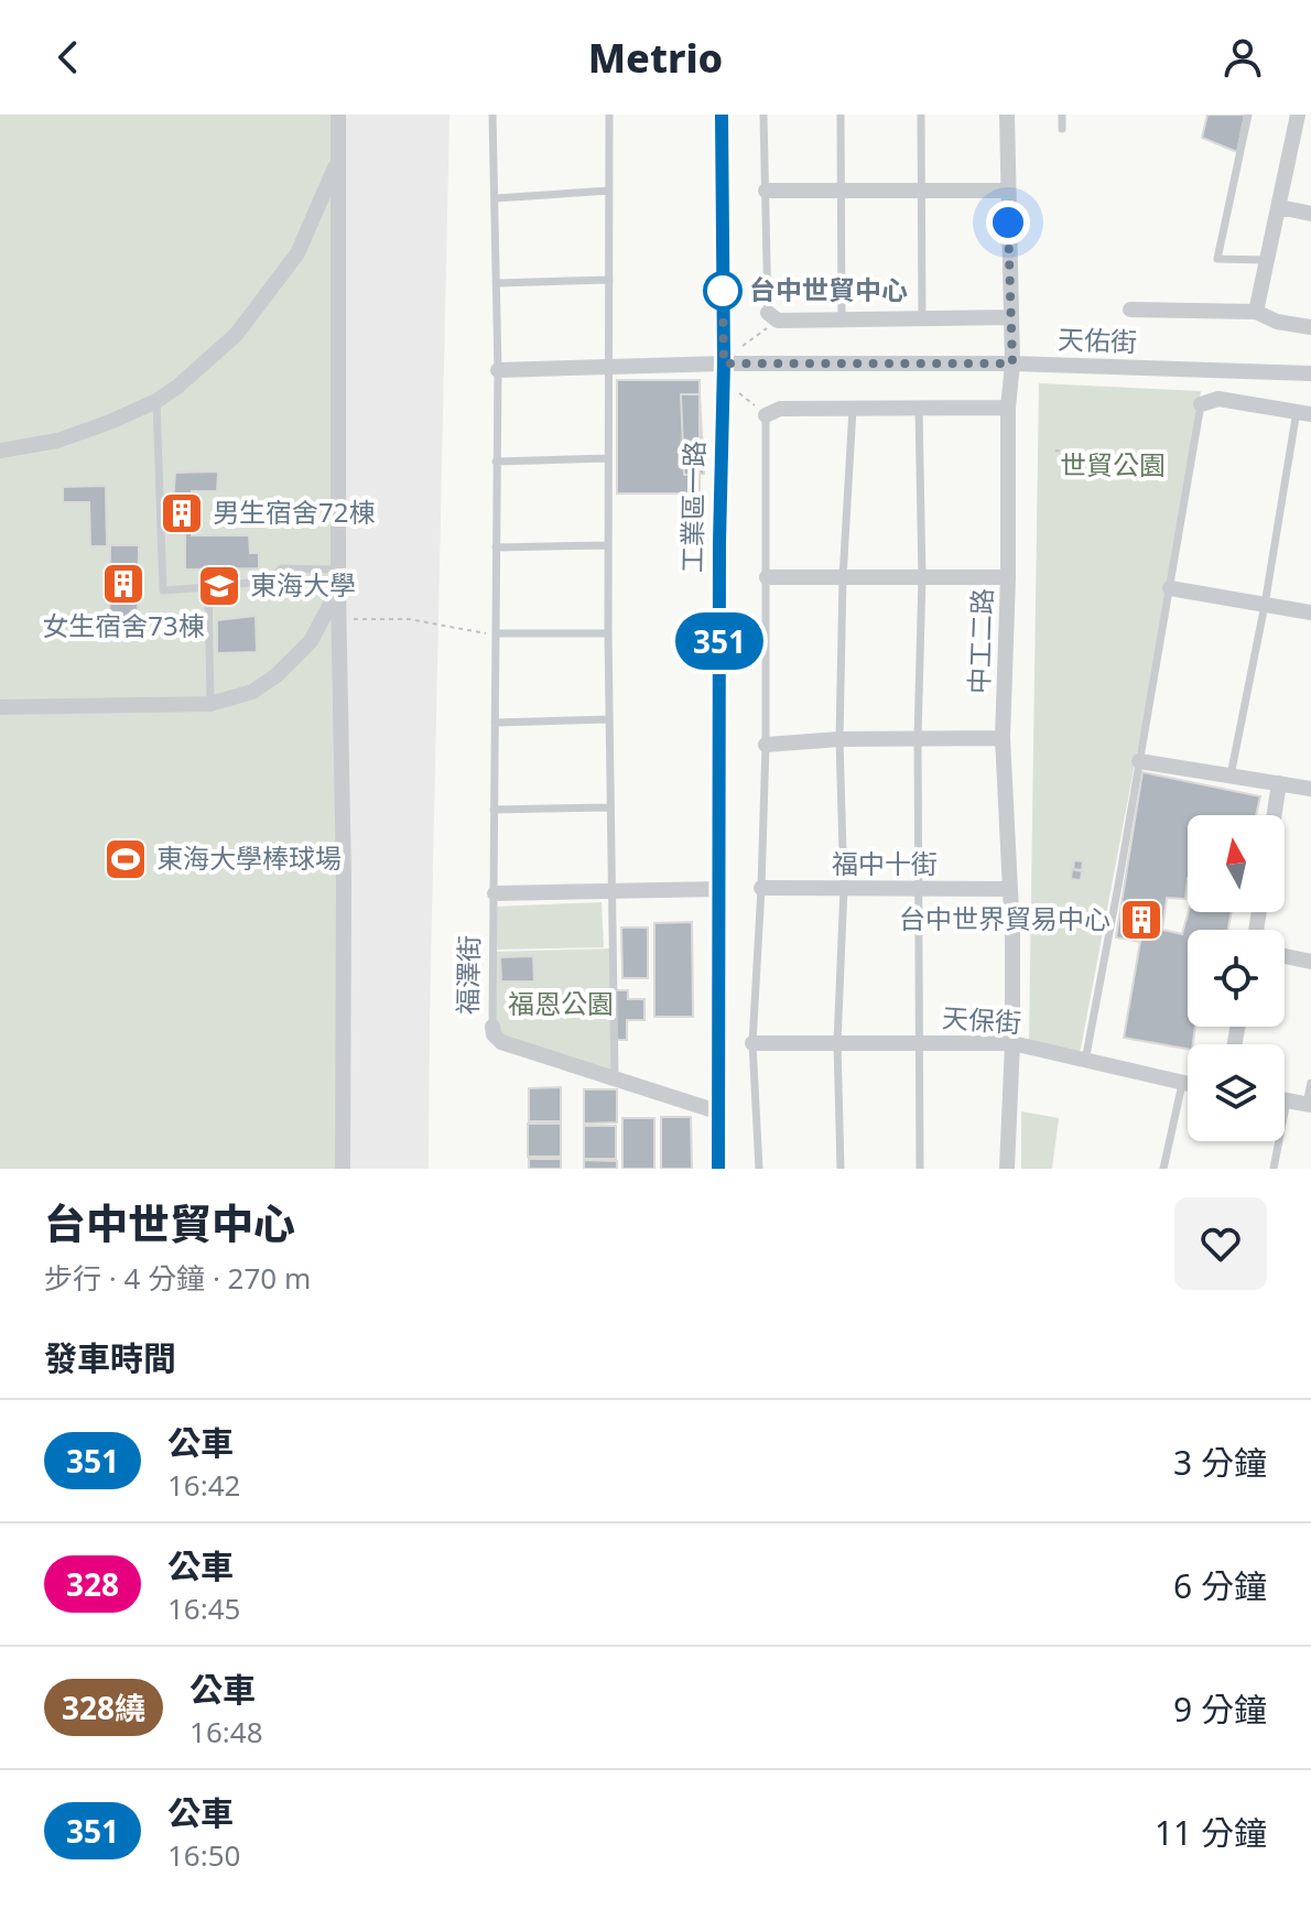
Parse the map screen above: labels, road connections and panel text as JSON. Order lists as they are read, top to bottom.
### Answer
{
  "streets": {
    "street": [
      "天佑街",
      "工業區一路",
      "中工二路",
      "福中十街",
      "福澤街",
      "天保街"
    ]
  },
  "crossings": [
    ["天佑街", "工業區一路"],
    ["天佑街", "中工二路"],
    ["天佑街", "福澤街"],
    ["中工二路", "福中十街"],
    ["中工二路", "天保街"]
  ],
  "parks": ["世貿公園", "福恩公園"],
  "places": {
    "other": ["台中世貿中心"],
    "building": ["男生宿舍72棟", "女生宿舍73棟", "台中世界貿易中心"],
    "school or university": ["東海大學"],
    "sports": ["東海大學棒球場"]
  },
  "lines": ["bus line 351"],
  "north": "top",
  "page": {
    "header": "Metrio",
    "on_map": "351",
    "heading": [
      ["台中世貿中心", "步行 · 4 分鐘 · 270 m"],
      "發車時間"
    ],
    "list": [
      {
        "mark": "351",
        "name": "公車",
        "note": "16:42",
        "value": "3 分鐘"
      },
      {
        "mark": "328",
        "name": "公車",
        "note": "16:45",
        "value": "6 分鐘"
      },
      {
        "mark": "328繞",
        "name": "公車",
        "note": "16:48",
        "value": "9 分鐘"
      },
      {
        "mark": "351",
        "name": "公車",
        "note": "16:50",
        "value": "11 分鐘"
      }
    ]
  }
}
